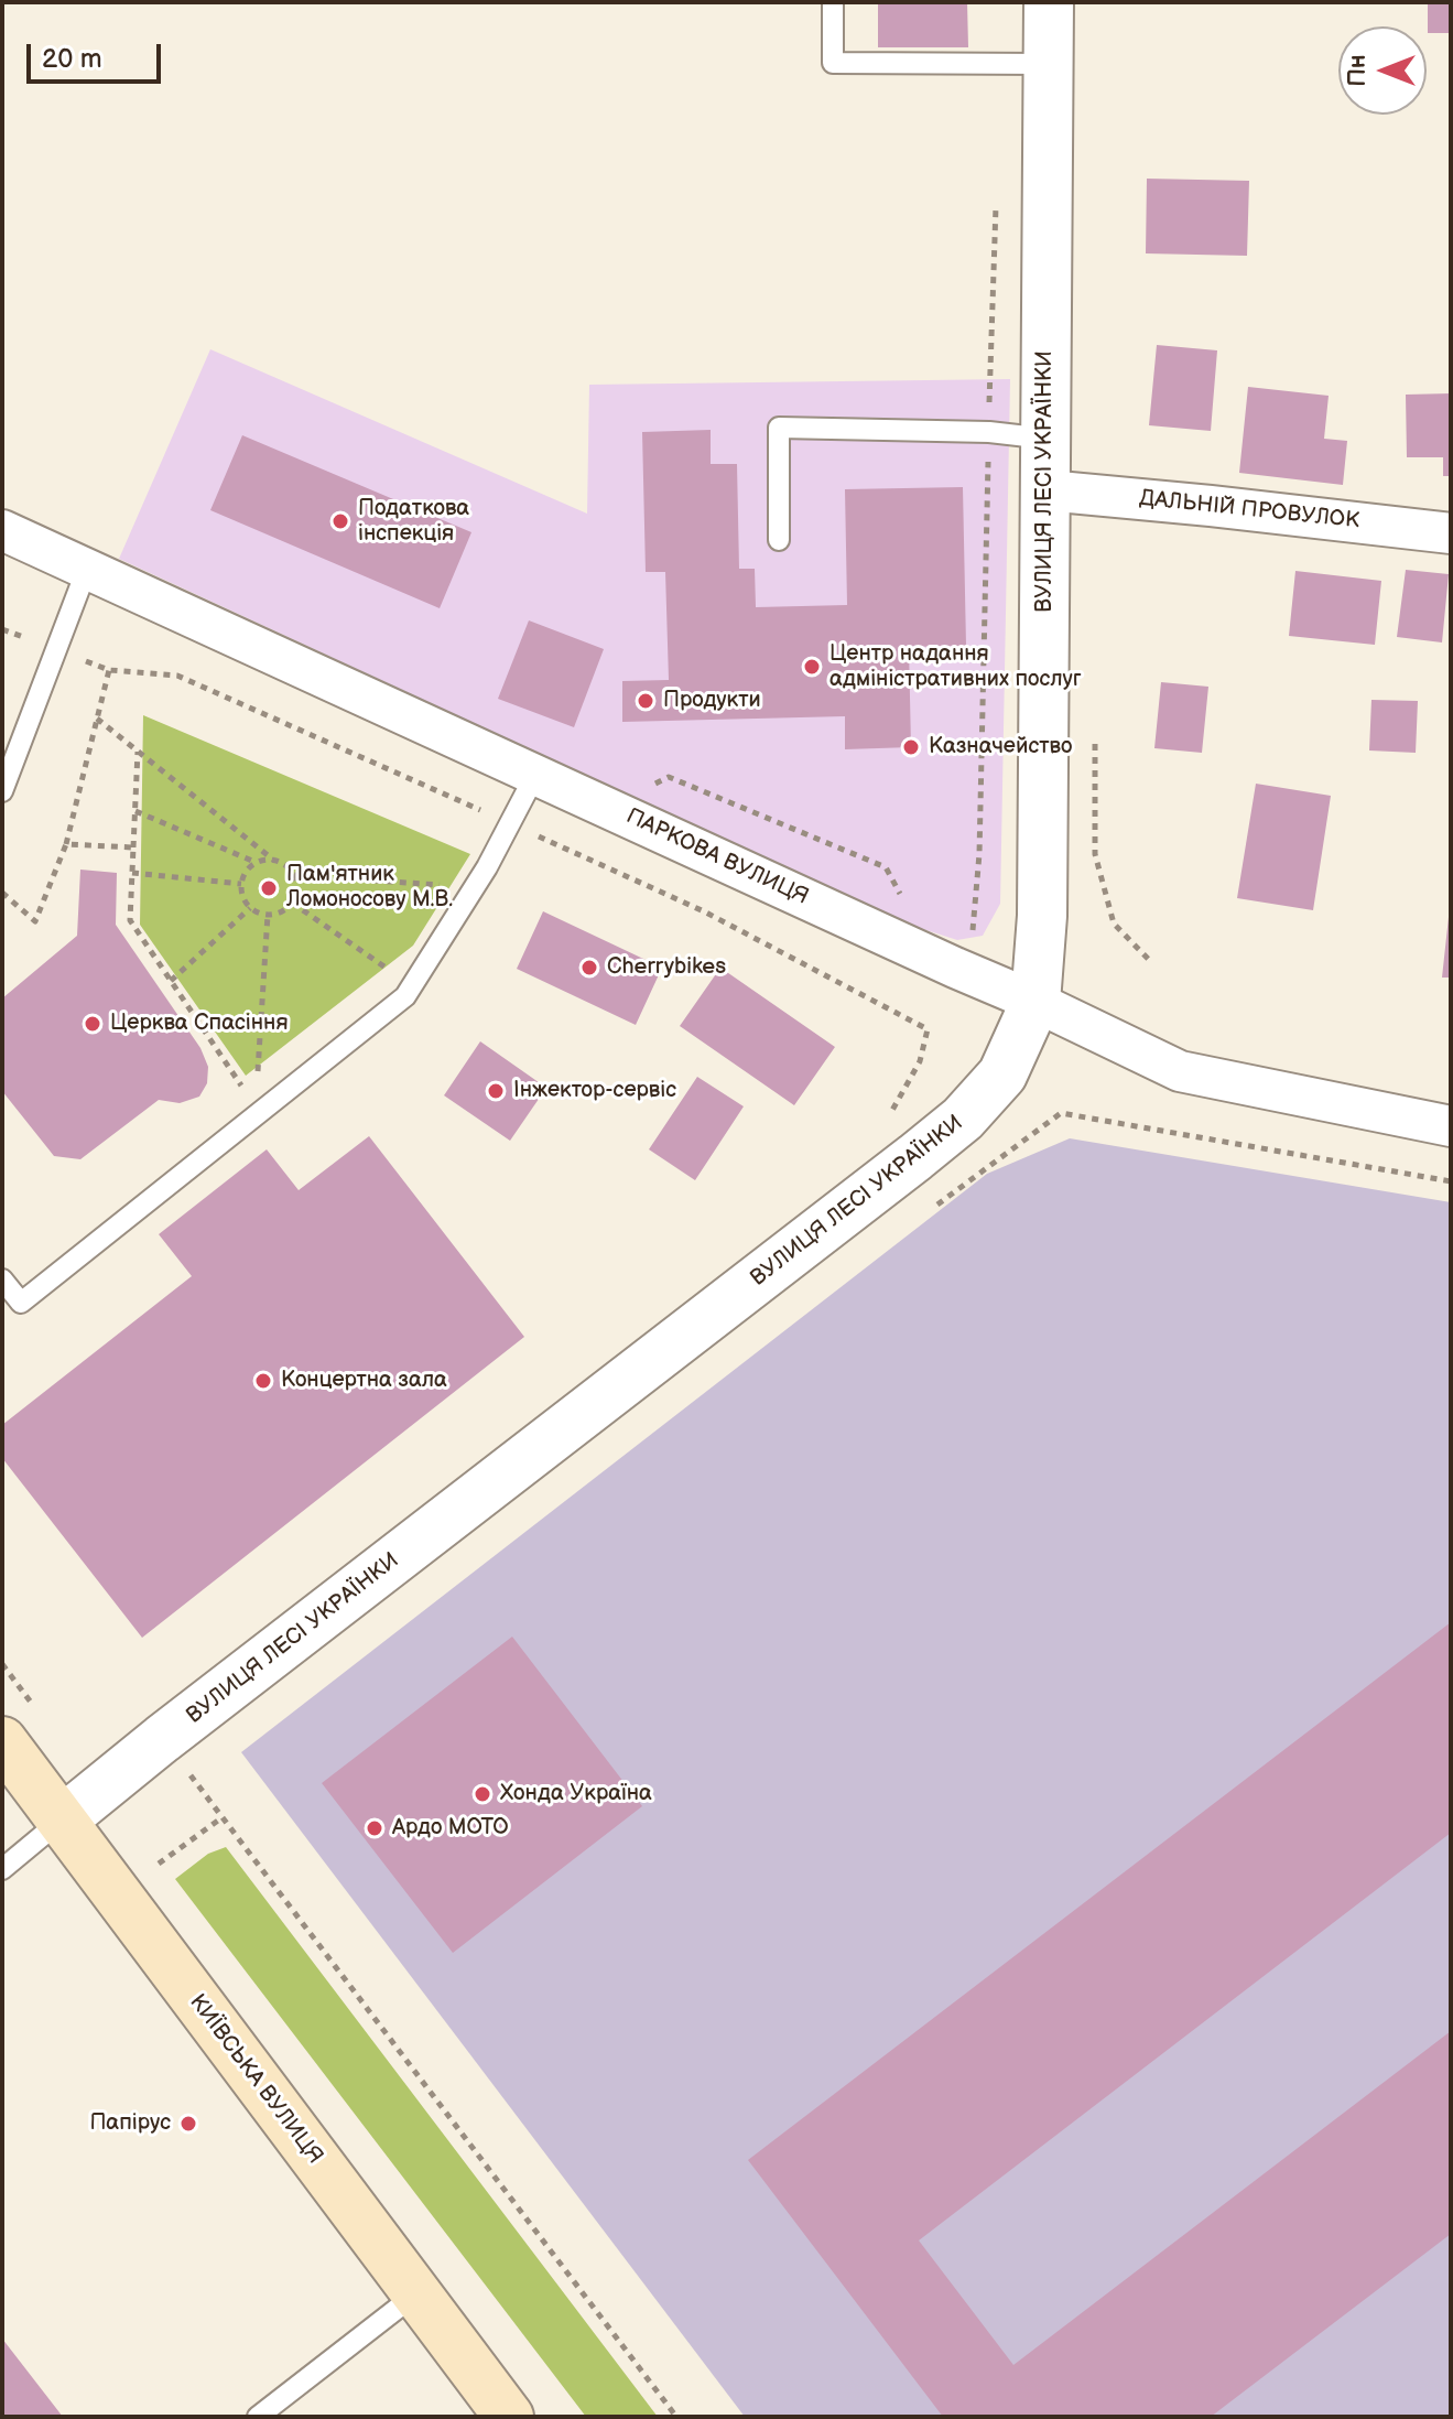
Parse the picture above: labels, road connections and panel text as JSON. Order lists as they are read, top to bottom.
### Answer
{
  "streets": {
    "main road": ["КИЇВСЬКА ВУЛИЦЯ"],
    "street": ["ВУЛИЦЯ ЛЕСІ УКРАЇНКИ", "ДАЛЬНІЙ ПРОВУЛОК", "ПАРКОВА ВУЛИЦЯ"]
  },
  "crossings": [
    ["ВУЛИЦЯ ЛЕСІ УКРАЇНКИ", "ДАЛЬНІЙ ПРОВУЛОК"],
    ["ВУЛИЦЯ ЛЕСІ УКРАЇНКИ", "ПАРКОВА ВУЛИЦЯ"],
    ["ВУЛИЦЯ ЛЕСІ УКРАЇНКИ", "КИЇВСЬКА ВУЛИЦЯ"]
  ],
  "places": [
    "Податкова інспекція",
    "Центр надання адміністративних послуг",
    "Продукти",
    "Казначейство",
    "Пам'ятник Ломоносову М.В.",
    "Сherrybikes",
    "Церква Спасіння",
    "Інжектор-сервіс",
    "Концертна зала",
    "Хонда Україна",
    "Ардо МОТО",
    "Папірус"
  ],
  "scale_bar": "20 m",
  "north": "left"
}
